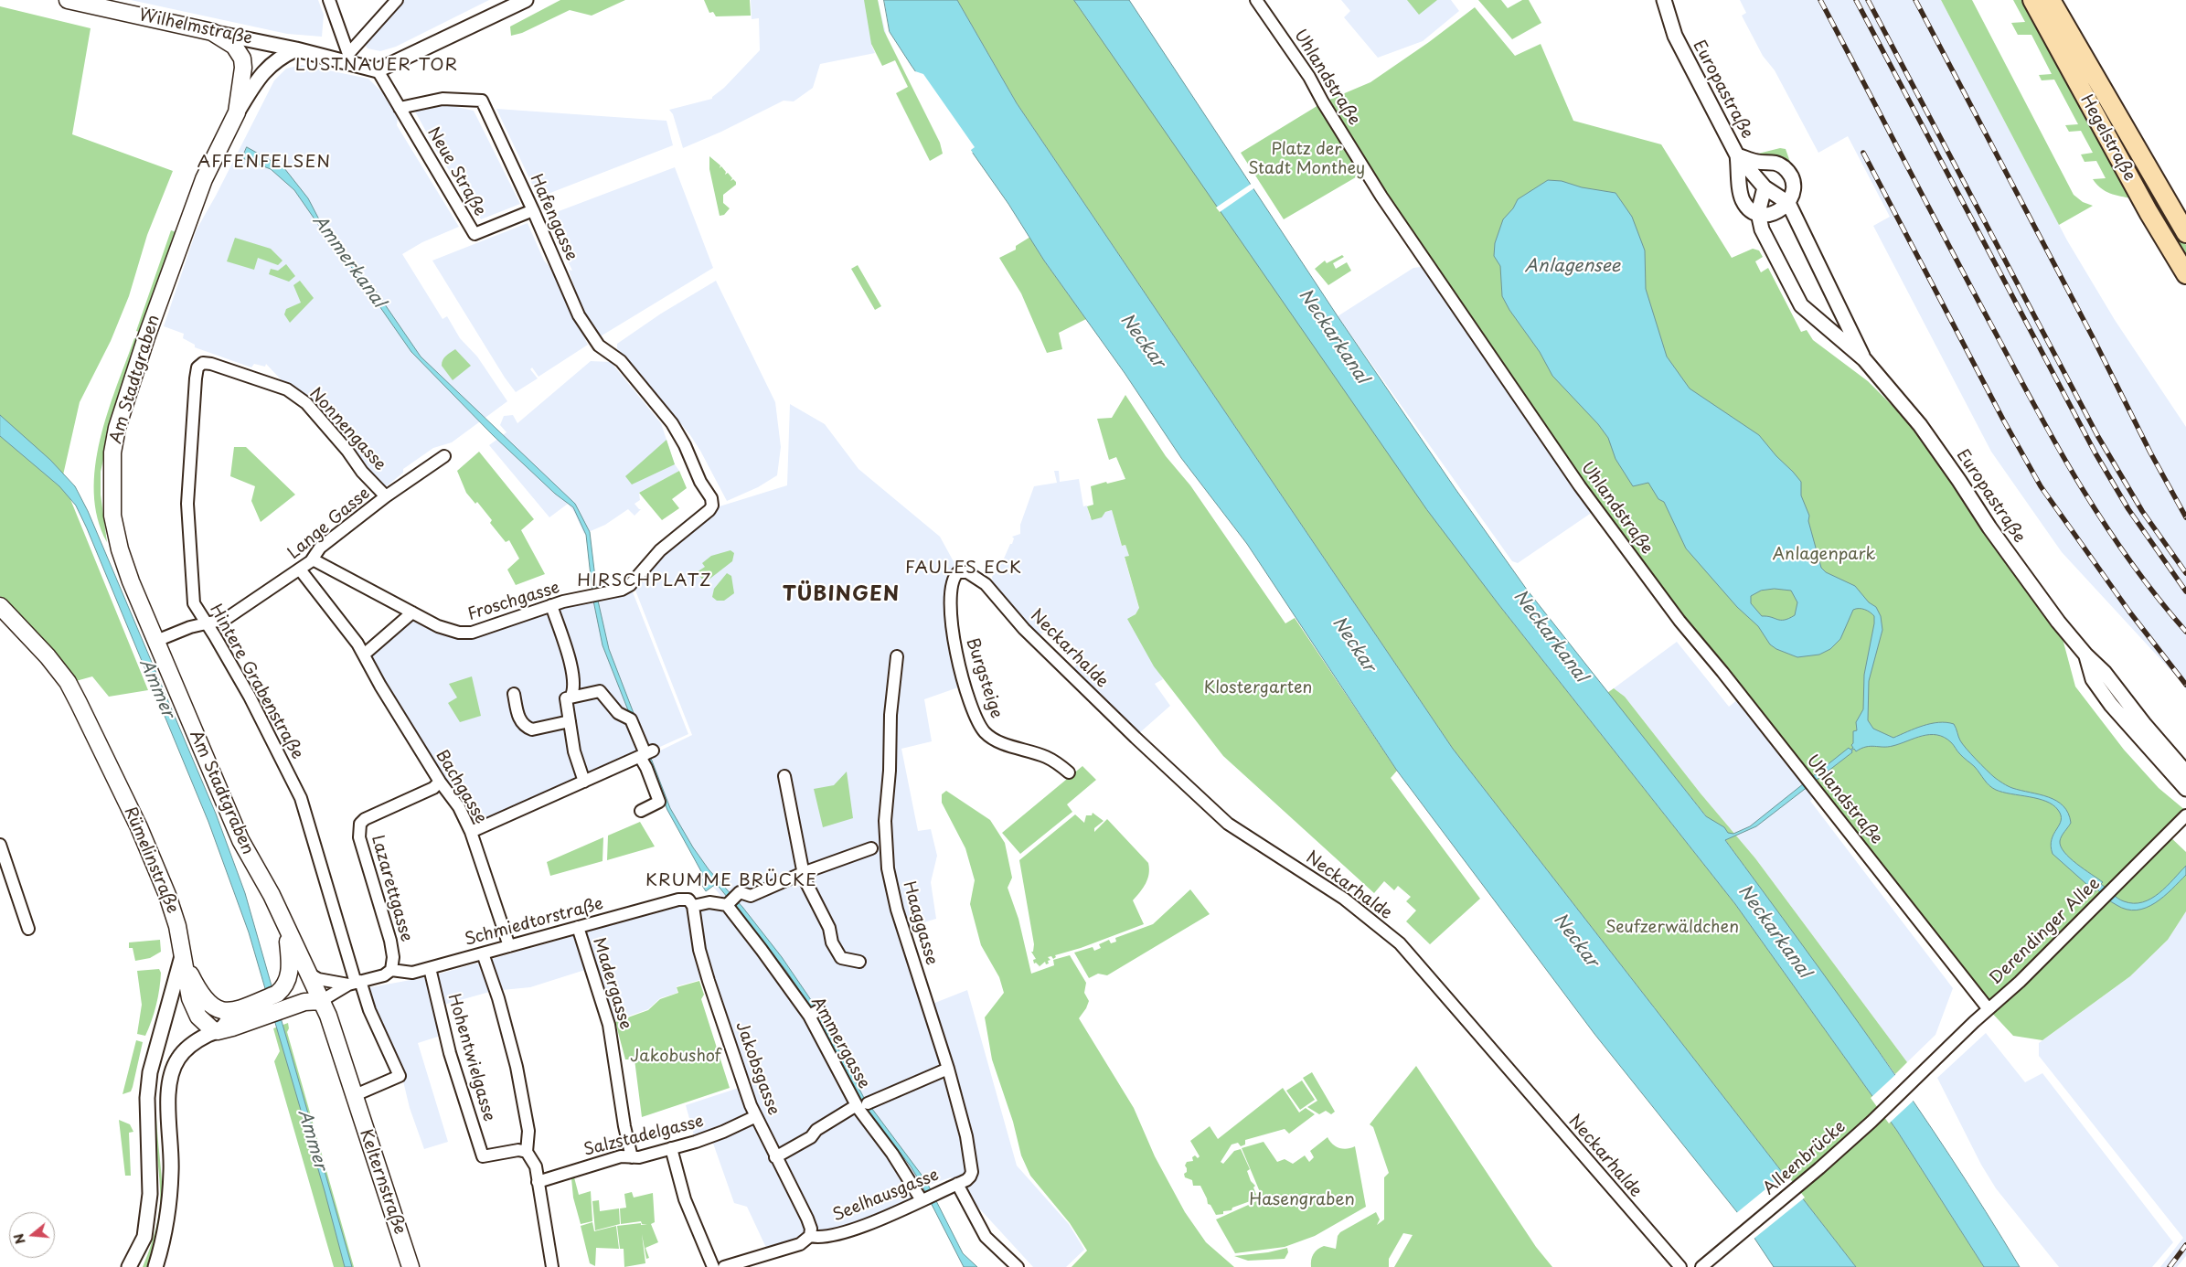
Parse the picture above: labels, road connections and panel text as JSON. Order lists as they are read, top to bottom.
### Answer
{
  "streets": {
    "main road": [
      "Wilhelmstraße",
      "Hegelstraße",
      "Am Stadtgraben",
      "Rümelinstraße",
      "Kelternstraße"
    ],
    "street": [
      "Uhlandstraße",
      "Europastraße",
      "Neue Straße",
      "Hafengasse",
      "Nonnengasse",
      "Lange Gasse",
      "Froschgasse",
      "Neckarhalde",
      "Burgsteige",
      "Hintere Grabenstraße",
      "Bachgasse",
      "Lazarettgasse",
      "Schmiedtorstraße",
      "Haaggasse",
      "Derendinger Allee",
      "Madergasse",
      "Ammergasse",
      "Hohentwielgasse",
      "Jakobsgasse",
      "Salzstadelgasse",
      "Alleenbrücke",
      "Seelhausgasse"
    ]
  },
  "crossings": [
    ["Wilhelmstraße", "Neue Straße"],
    ["Wilhelmstraße", "Am Stadtgraben"],
    ["Uhlandstraße", "Derendinger Allee"],
    ["Neue Straße", "Hafengasse"],
    ["Hafengasse", "Froschgasse"],
    ["Am Stadtgraben", "Lange Gasse"],
    ["Am Stadtgraben", "Schmiedtorstraße"],
    ["Am Stadtgraben", "Kelternstraße"],
    ["Nonnengasse", "Lange Gasse"],
    ["Nonnengasse", "Hintere Grabenstraße"],
    ["Lange Gasse", "Froschgasse"],
    ["Lange Gasse", "Hintere Grabenstraße"],
    ["Lange Gasse", "Bachgasse"],
    ["Neckarhalde", "Burgsteige"],
    ["Hintere Grabenstraße", "Schmiedtorstraße"],
    ["Bachgasse", "Lazarettgasse"],
    ["Bachgasse", "Schmiedtorstraße"],
    ["Lazarettgasse", "Schmiedtorstraße"],
    ["Schmiedtorstraße", "Madergasse"],
    ["Schmiedtorstraße", "Ammergasse"],
    ["Schmiedtorstraße", "Hohentwielgasse"],
    ["Schmiedtorstraße", "Jakobsgasse"],
    ["Schmiedtorstraße", "Kelternstraße"],
    ["Haaggasse", "Seelhausgasse"],
    ["Derendinger Allee", "Alleenbrücke"],
    ["Madergasse", "Salzstadelgasse"],
    ["Ammergasse", "Seelhausgasse"],
    ["Jakobsgasse", "Salzstadelgasse"],
    ["Jakobsgasse", "Seelhausgasse"]
  ],
  "districts": [
    "LUSTNAUER TOR",
    "AFFENFELSEN",
    "FAULES ECK",
    "HIRSCHPLATZ",
    "TÜBINGEN",
    "KRUMME BRÜCKE"
  ],
  "water": [
    "Ammerkanal",
    "Anlagensee",
    "Neckarkanal",
    "Neckar",
    "Ammer"
  ],
  "parks": [
    "Platz der Stadt Monthey",
    "Anlagenpark",
    "Klostergarten",
    "Seufzerwäldchen",
    "Jakobushof",
    "Hasengraben"
  ],
  "north": "left"
}
